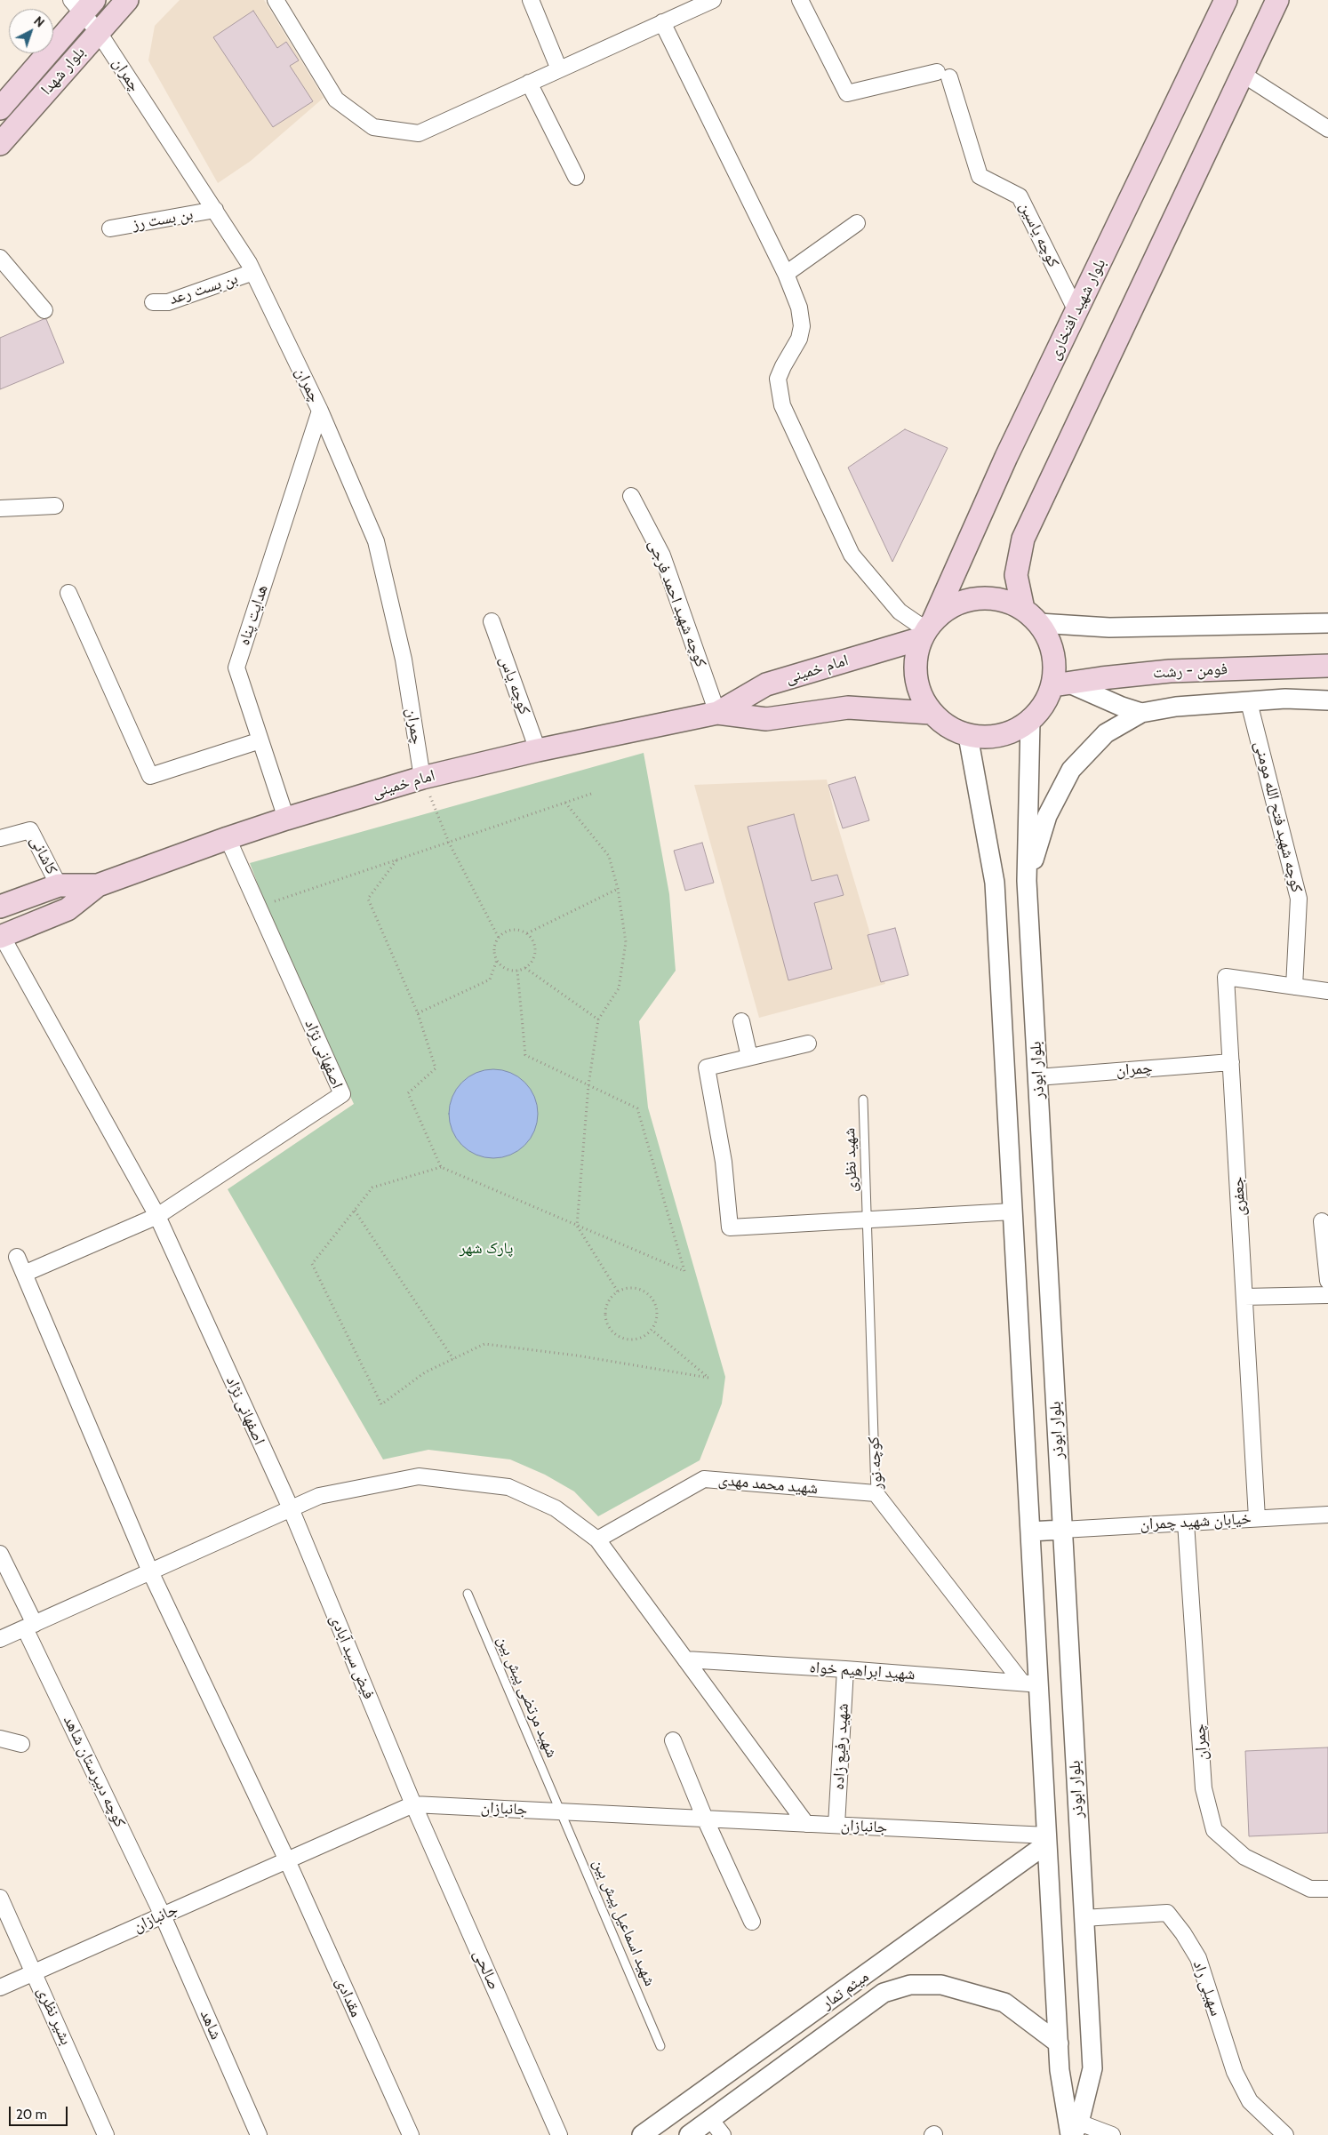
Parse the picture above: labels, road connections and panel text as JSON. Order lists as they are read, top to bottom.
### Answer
{
  "streets": {
    "main road": [
      "بلوار شهدا",
      "بلوار شهید افتخاری",
      "امام خمینی",
      "فومن - رشت"
    ],
    "street": [
      "چمران",
      "بن بست رز",
      "کوچه یاسین",
      "بن بست رعد",
      "کوچه شهید احمد فرجی",
      "هدایت پناه",
      "کوچه یاس",
      "کوچه شهید فتح الله مومنی",
      "کاشانی",
      "اصفهانی نژاد",
      "بلوار ابوذر",
      "جعفری",
      "کوچه نور",
      "شهید محمد مهدی",
      "خیابان شهید چمران",
      "فیض سید آبادی",
      "شهید ابراهیم خواه",
      "شهید رفیع زاده",
      "کوچه دبیرستان شاهد",
      "جانبازان",
      "صالحی",
      "سهیلی راد",
      "میثم تمار",
      "مقدادی",
      "بشیر نظری",
      "شاهد"
    ],
    "lane": ["شهید نظری", "شهید مرتضی پیش بین", "شهید اسماعیل پیش بین"]
  },
  "crossings": [
    ["بلوار شهدا", "چمران"],
    ["چمران", "بن بست رز"],
    ["چمران", "بن بست رعد"],
    ["چمران", "هدایت پناه"],
    ["چمران", "امام خمینی"],
    ["چمران", "بلوار ابوذر"],
    ["چمران", "جعفری"],
    ["چمران", "خیابان شهید چمران"],
    ["کوچه یاسین", "بلوار شهید افتخاری"],
    ["بلوار شهید افتخاری", "امام خمینی"],
    ["بلوار شهید افتخاری", "فومن - رشت"],
    ["بلوار شهید افتخاری", "بلوار ابوذر"],
    ["کوچه شهید احمد فرجی", "امام خمینی"],
    ["هدایت پناه", "امام خمینی"],
    ["امام خمینی", "فومن - رشت"],
    ["امام خمینی", "کوچه یاس"],
    ["امام خمینی", "کاشانی"],
    ["امام خمینی", "اصفهانی نژاد"],
    ["امام خمینی", "بلوار ابوذر"],
    ["فومن - رشت", "بلوار ابوذر"],
    ["کوچه شهید فتح الله مومنی", "جعفری"],
    ["اصفهانی نژاد", "فیض سید آبادی"],
    ["بلوار ابوذر", "کوچه نور"],
    ["بلوار ابوذر", "خیابان شهید چمران"],
    ["بلوار ابوذر", "شهید ابراهیم خواه"],
    ["بلوار ابوذر", "جانبازان"],
    ["بلوار ابوذر", "سهیلی راد"],
    ["بلوار ابوذر", "میثم تمار"],
    ["شهید نظری", "کوچه نور"],
    ["جعفری", "خیابان شهید چمران"],
    ["کوچه نور", "شهید محمد مهدی"],
    ["کوچه نور", "شهید ابراهیم خواه"],
    ["فیض سید آبادی", "جانبازان"],
    ["فیض سید آبادی", "صالحی"],
    ["شهید ابراهیم خواه", "شهید رفیع زاده"],
    ["شهید مرتضی پیش بین", "جانبازان"],
    ["شهید مرتضی پیش بین", "شهید اسماعیل پیش بین"],
    ["شهید رفیع زاده", "جانبازان"],
    ["کوچه دبیرستان شاهد", "جانبازان"],
    ["کوچه دبیرستان شاهد", "شاهد"],
    ["جانبازان", "شهید اسماعیل پیش بین"],
    ["جانبازان", "صالحی"],
    ["جانبازان", "میثم تمار"],
    ["جانبازان", "مقدادی"],
    ["جانبازان", "بشیر نظری"],
    ["جانبازان", "شاهد"]
  ],
  "parks": ["پارک شهر"],
  "scale_bar": "20 m",
  "north": "top right"
}
